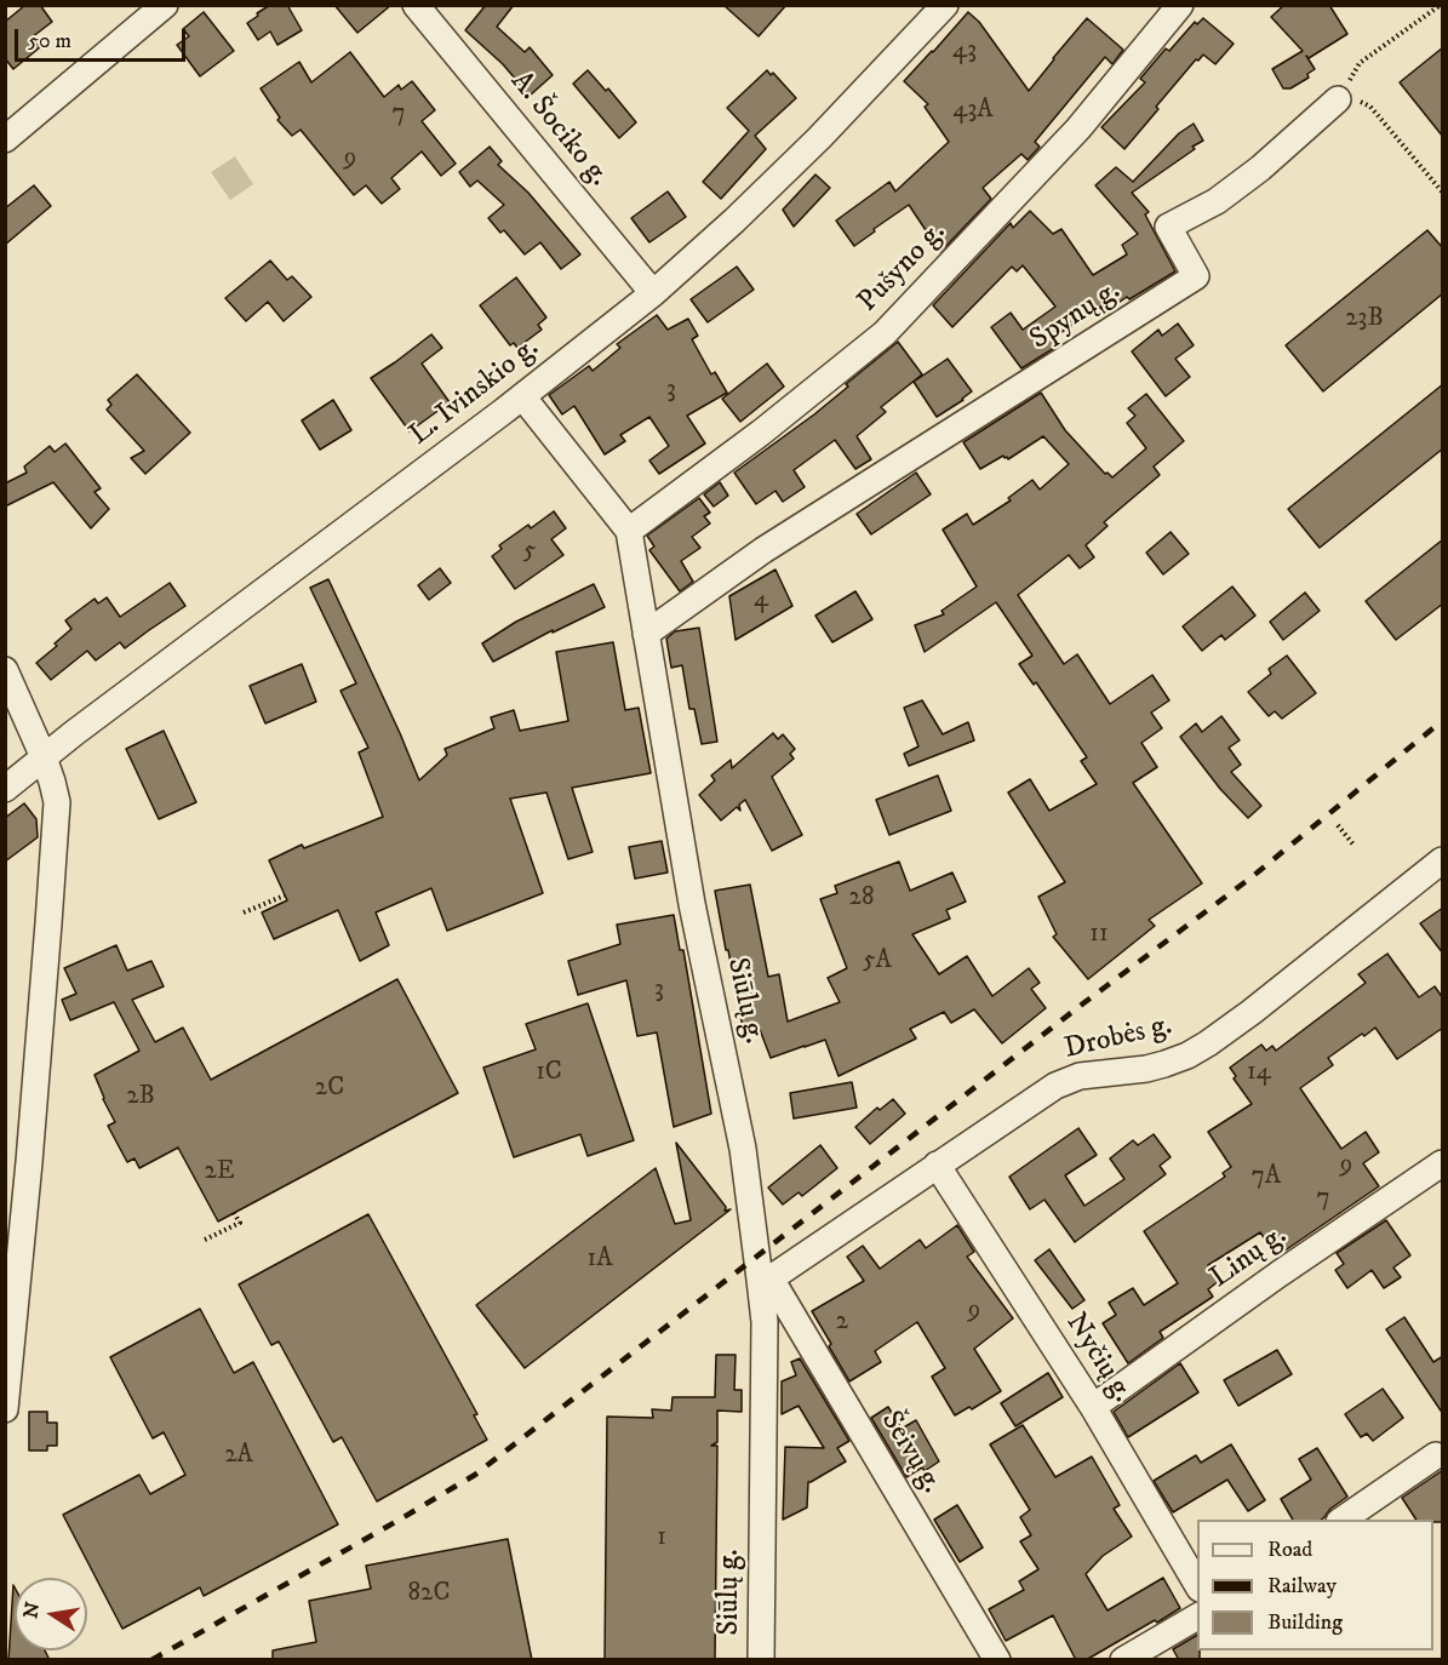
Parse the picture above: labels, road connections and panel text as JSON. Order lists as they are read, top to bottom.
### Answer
{
  "streets": {
    "street": [
      "A. Šociko g.",
      "Pušyno g.",
      "Spynų g.",
      "L. Ivinskio g.",
      "Siūlų g.",
      "Drobės g.",
      "Linų g.",
      "Nyčių g.",
      "Šeivų g."
    ]
  },
  "crossings": [
    ["A. Šociko g.", "L. Ivinskio g."],
    ["Pušyno g.", "Siūlų g."],
    ["Spynų g.", "Siūlų g."],
    ["L. Ivinskio g.", "Siūlų g."],
    ["Siūlų g.", "Drobės g."],
    ["Siūlų g.", "Šeivų g."],
    ["Drobės g.", "Nyčių g."],
    ["Drobės g.", "Šeivų g."],
    ["Linų g.", "Nyčių g."]
  ],
  "house_numbers": [
    "43",
    "43A",
    "7",
    "9",
    "23B",
    "3",
    "5",
    "4",
    "28",
    "11",
    "5A",
    "3",
    "1C",
    "14",
    "2C",
    "2B",
    "9",
    "2E",
    "7A",
    "7",
    "1A",
    "9",
    "2",
    "2A",
    "1",
    "82C"
  ],
  "legend": ["Road", "Railway", "Building"],
  "scale_bar": "50 m",
  "north": "left"
}
